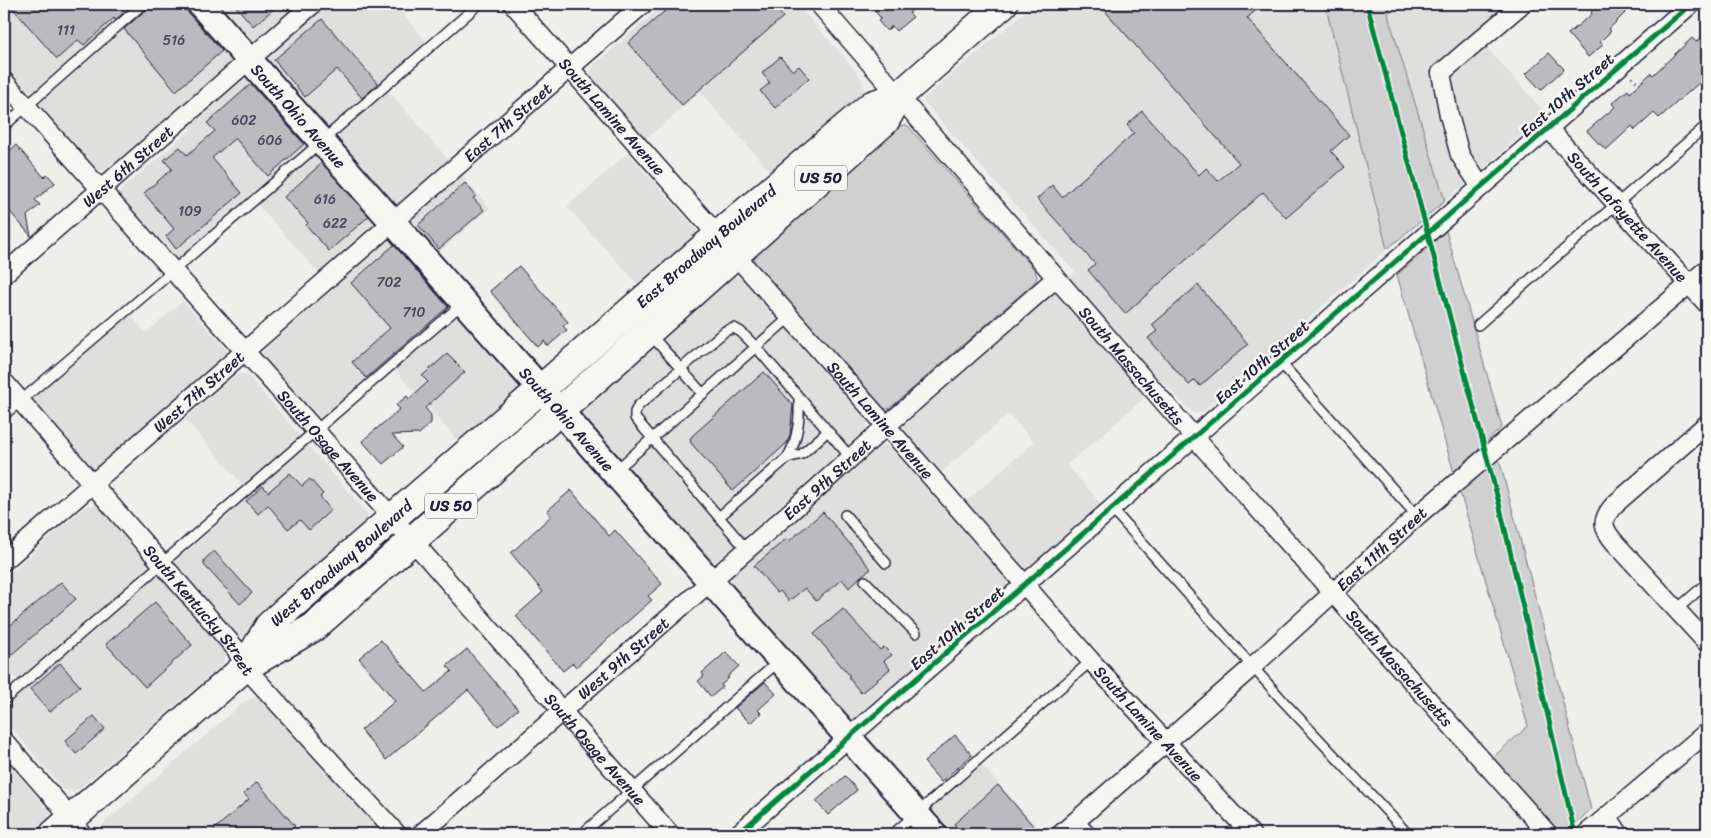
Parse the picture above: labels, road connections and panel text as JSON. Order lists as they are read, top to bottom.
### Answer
{
  "streets": {
    "highway": ["US 50", "East Broadway Boulevard", "West Broadway Boulevard"],
    "main road": ["South Ohio Avenue"],
    "street": [
      "East 10th Street",
      "South Lamine Avenue",
      "East 7th Street",
      "West 6th Street",
      "South Lafayette Avenue",
      "South Massachusetts",
      "West 7th Street",
      "South Osage Avenue",
      "East 9th Street",
      "East 11th Street",
      "South Kentucky Street",
      "West 9th Street"
    ]
  },
  "crossings": [
    ["East 10th Street", "South Ohio Avenue"],
    ["East 10th Street", "South Lamine Avenue"],
    ["East 10th Street", "South Lafayette Avenue"],
    ["East 10th Street", "South Massachusetts"],
    ["South Ohio Avenue", "East 7th Street"],
    ["South Ohio Avenue", "West 6th Street"],
    ["South Ohio Avenue", "East Broadway Boulevard"],
    ["South Ohio Avenue", "West 7th Street"],
    ["South Ohio Avenue", "East 9th Street"],
    ["South Ohio Avenue", "West Broadway Boulevard"],
    ["South Ohio Avenue", "West 9th Street"],
    ["South Lamine Avenue", "East 7th Street"],
    ["South Lamine Avenue", "East Broadway Boulevard"],
    ["South Lamine Avenue", "East 9th Street"],
    ["South Lamine Avenue", "East 11th Street"],
    ["East 7th Street", "West 7th Street"],
    ["West 6th Street", "South Osage Avenue"],
    ["South Lafayette Avenue", "East 11th Street"],
    ["East Broadway Boulevard", "South Massachusetts"],
    ["East Broadway Boulevard", "West Broadway Boulevard"],
    ["South Massachusetts", "East 9th Street"],
    ["South Massachusetts", "East 11th Street"],
    ["West 7th Street", "South Osage Avenue"],
    ["West 7th Street", "South Kentucky Street"],
    ["South Osage Avenue", "West Broadway Boulevard"],
    ["South Osage Avenue", "West 9th Street"],
    ["East 9th Street", "West 9th Street"],
    ["West Broadway Boulevard", "South Kentucky Street"]
  ],
  "house_numbers": [
    "111",
    "516",
    "602",
    "606",
    "616",
    "109",
    "622",
    "702",
    "710"
  ]
}
